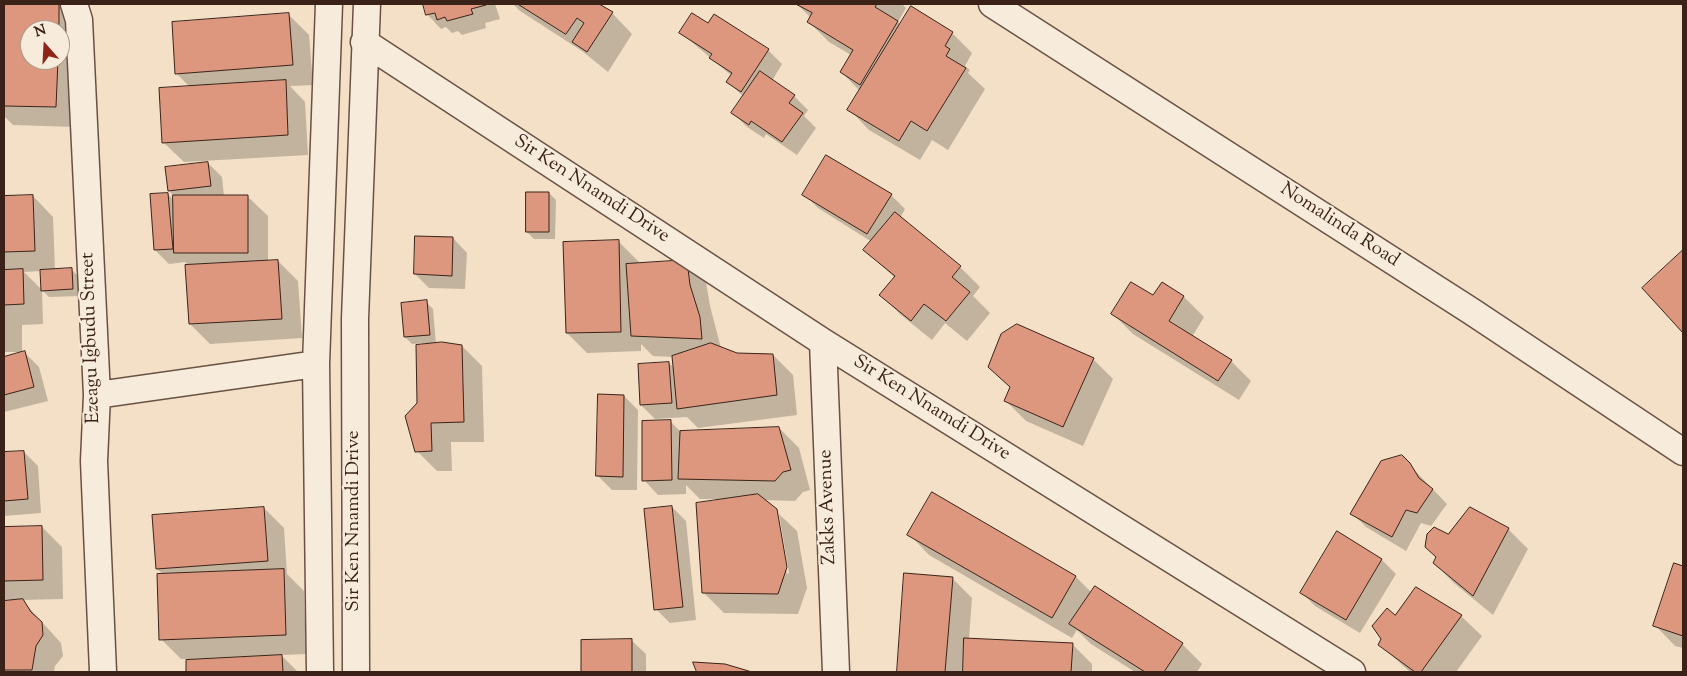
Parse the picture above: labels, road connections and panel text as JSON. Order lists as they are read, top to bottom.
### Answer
{
  "streets": {
    "street": [
      "Sir Ken Nnamdi Drive",
      "Nomalinda Road",
      "Ezeagu Igbudu Street",
      "Zakks Avenue"
    ]
  },
  "crossings": [
    ["Sir Ken Nnamdi Drive", "Zakks Avenue"]
  ],
  "north": "top"
}
